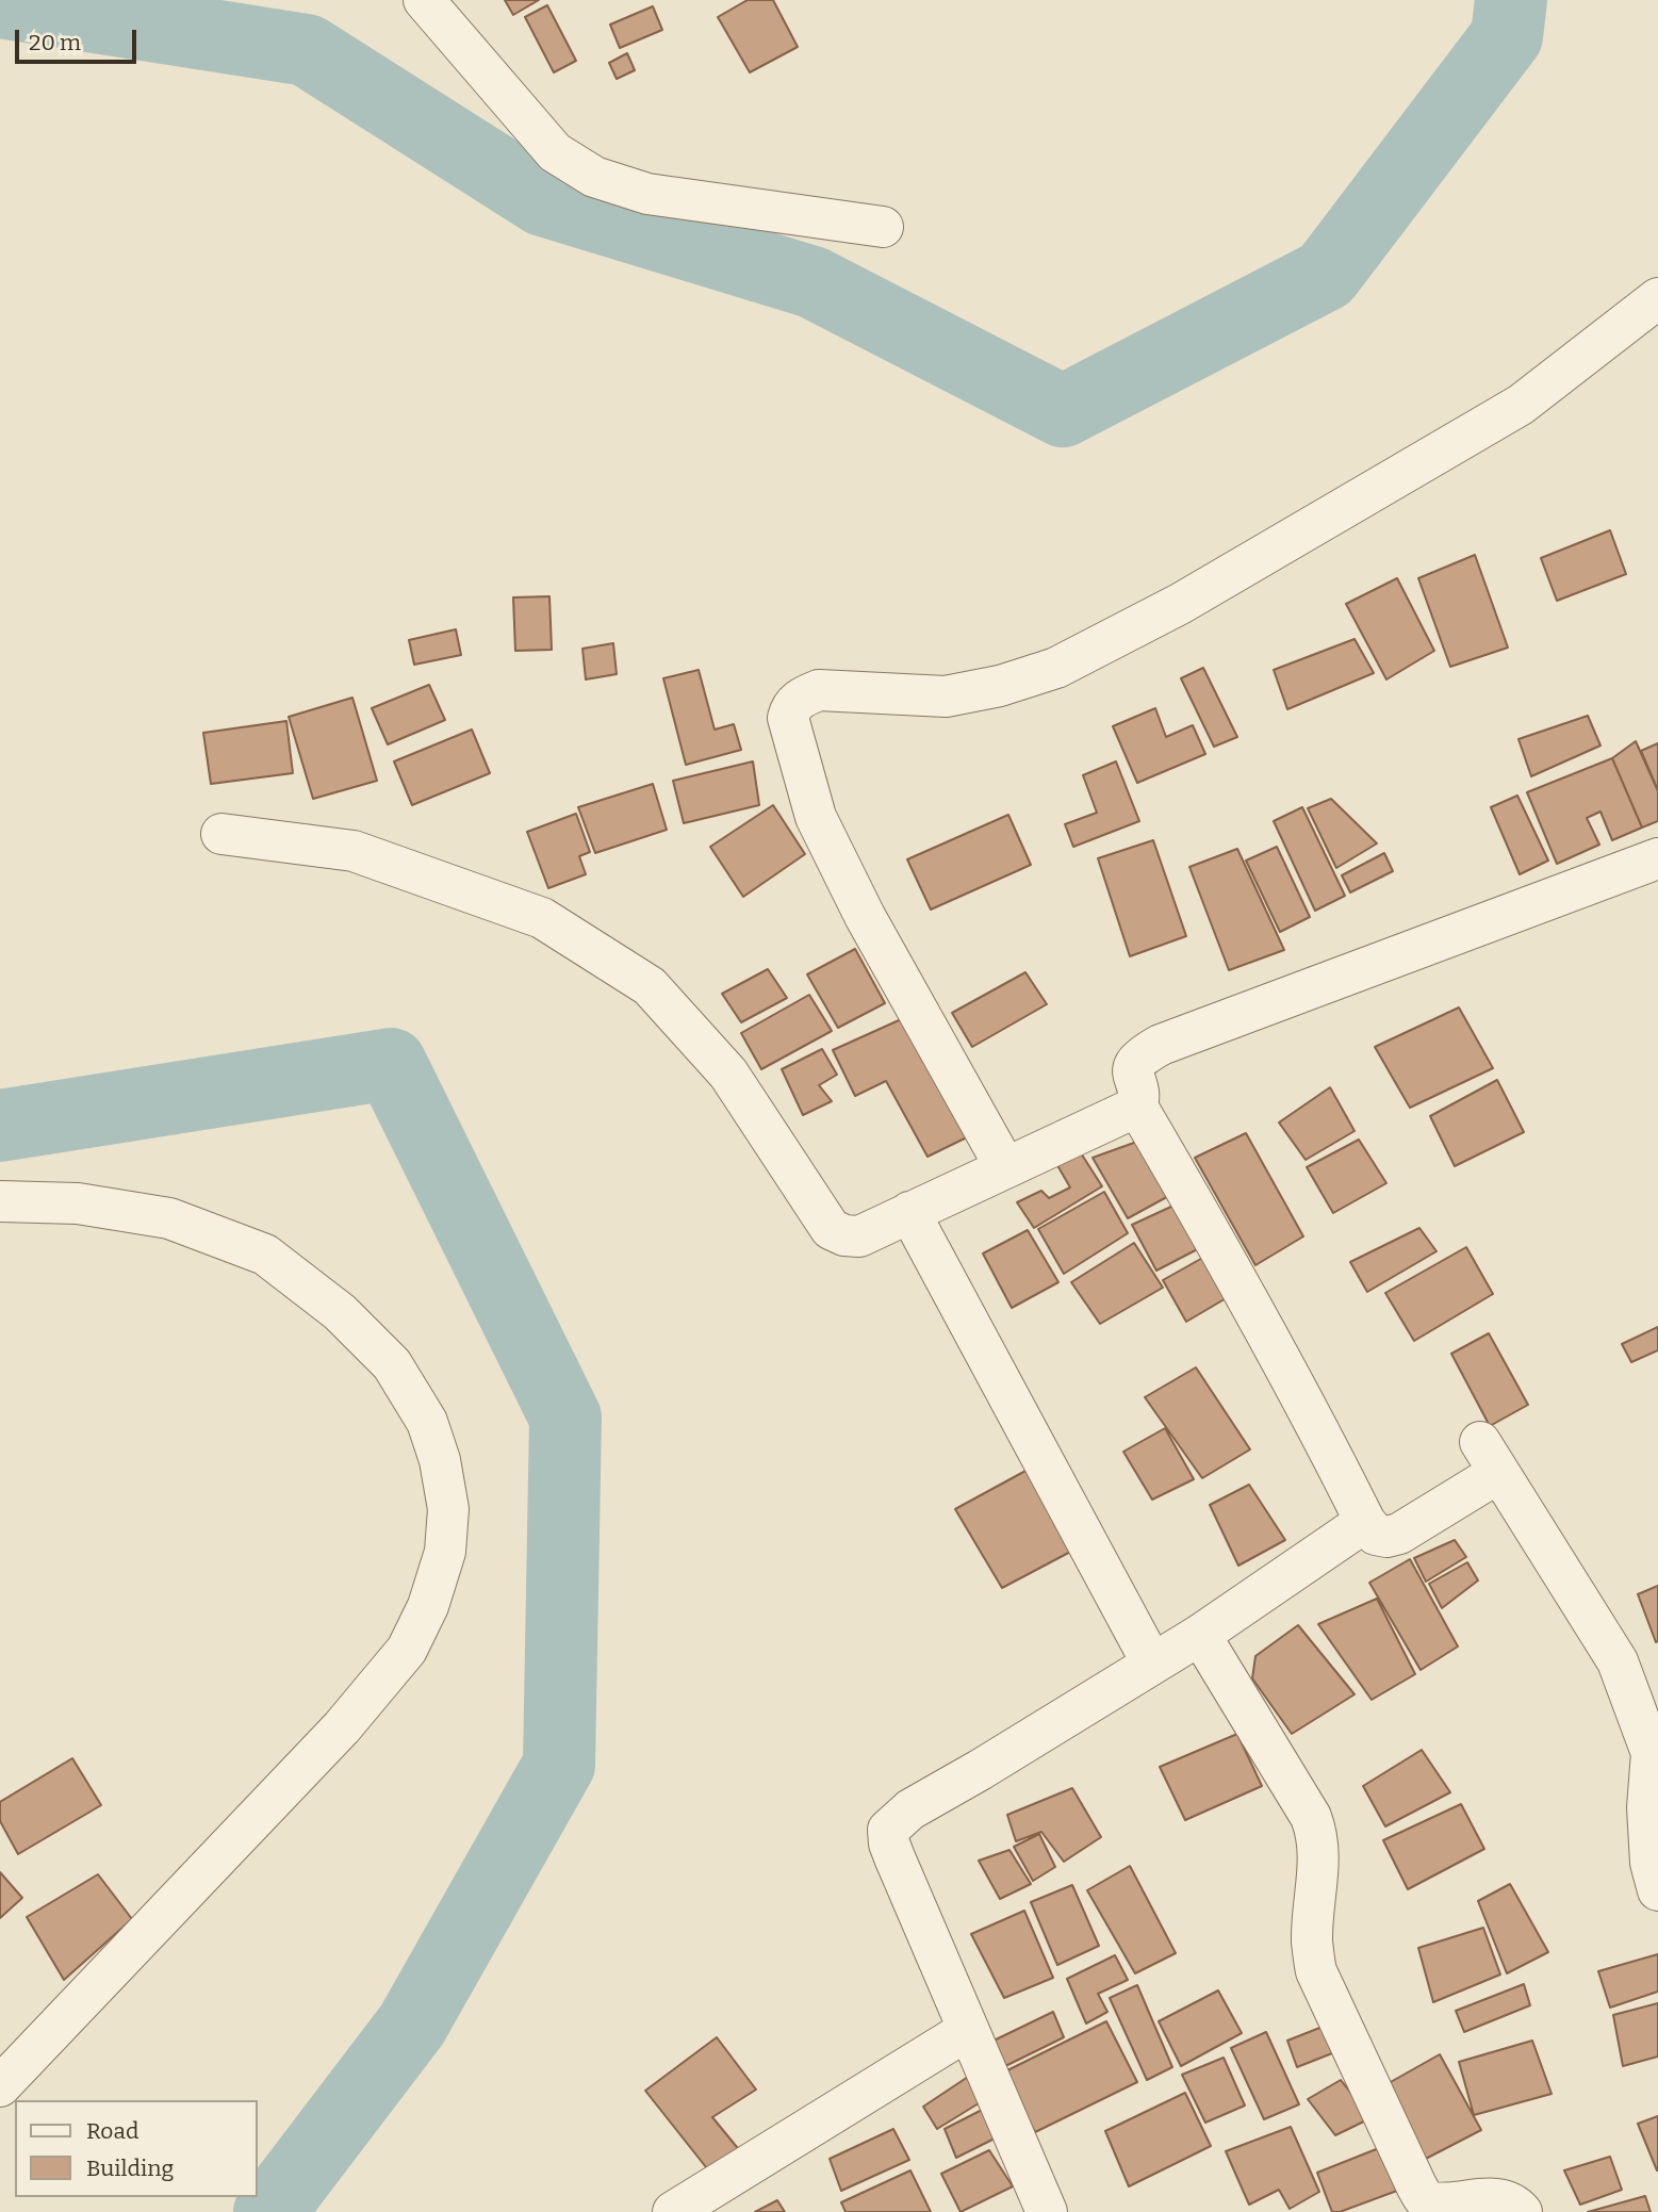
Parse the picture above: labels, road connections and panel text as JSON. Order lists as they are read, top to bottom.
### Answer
{
  "legend": ["Road", "Building"],
  "scale_bar": "20 m"
}
